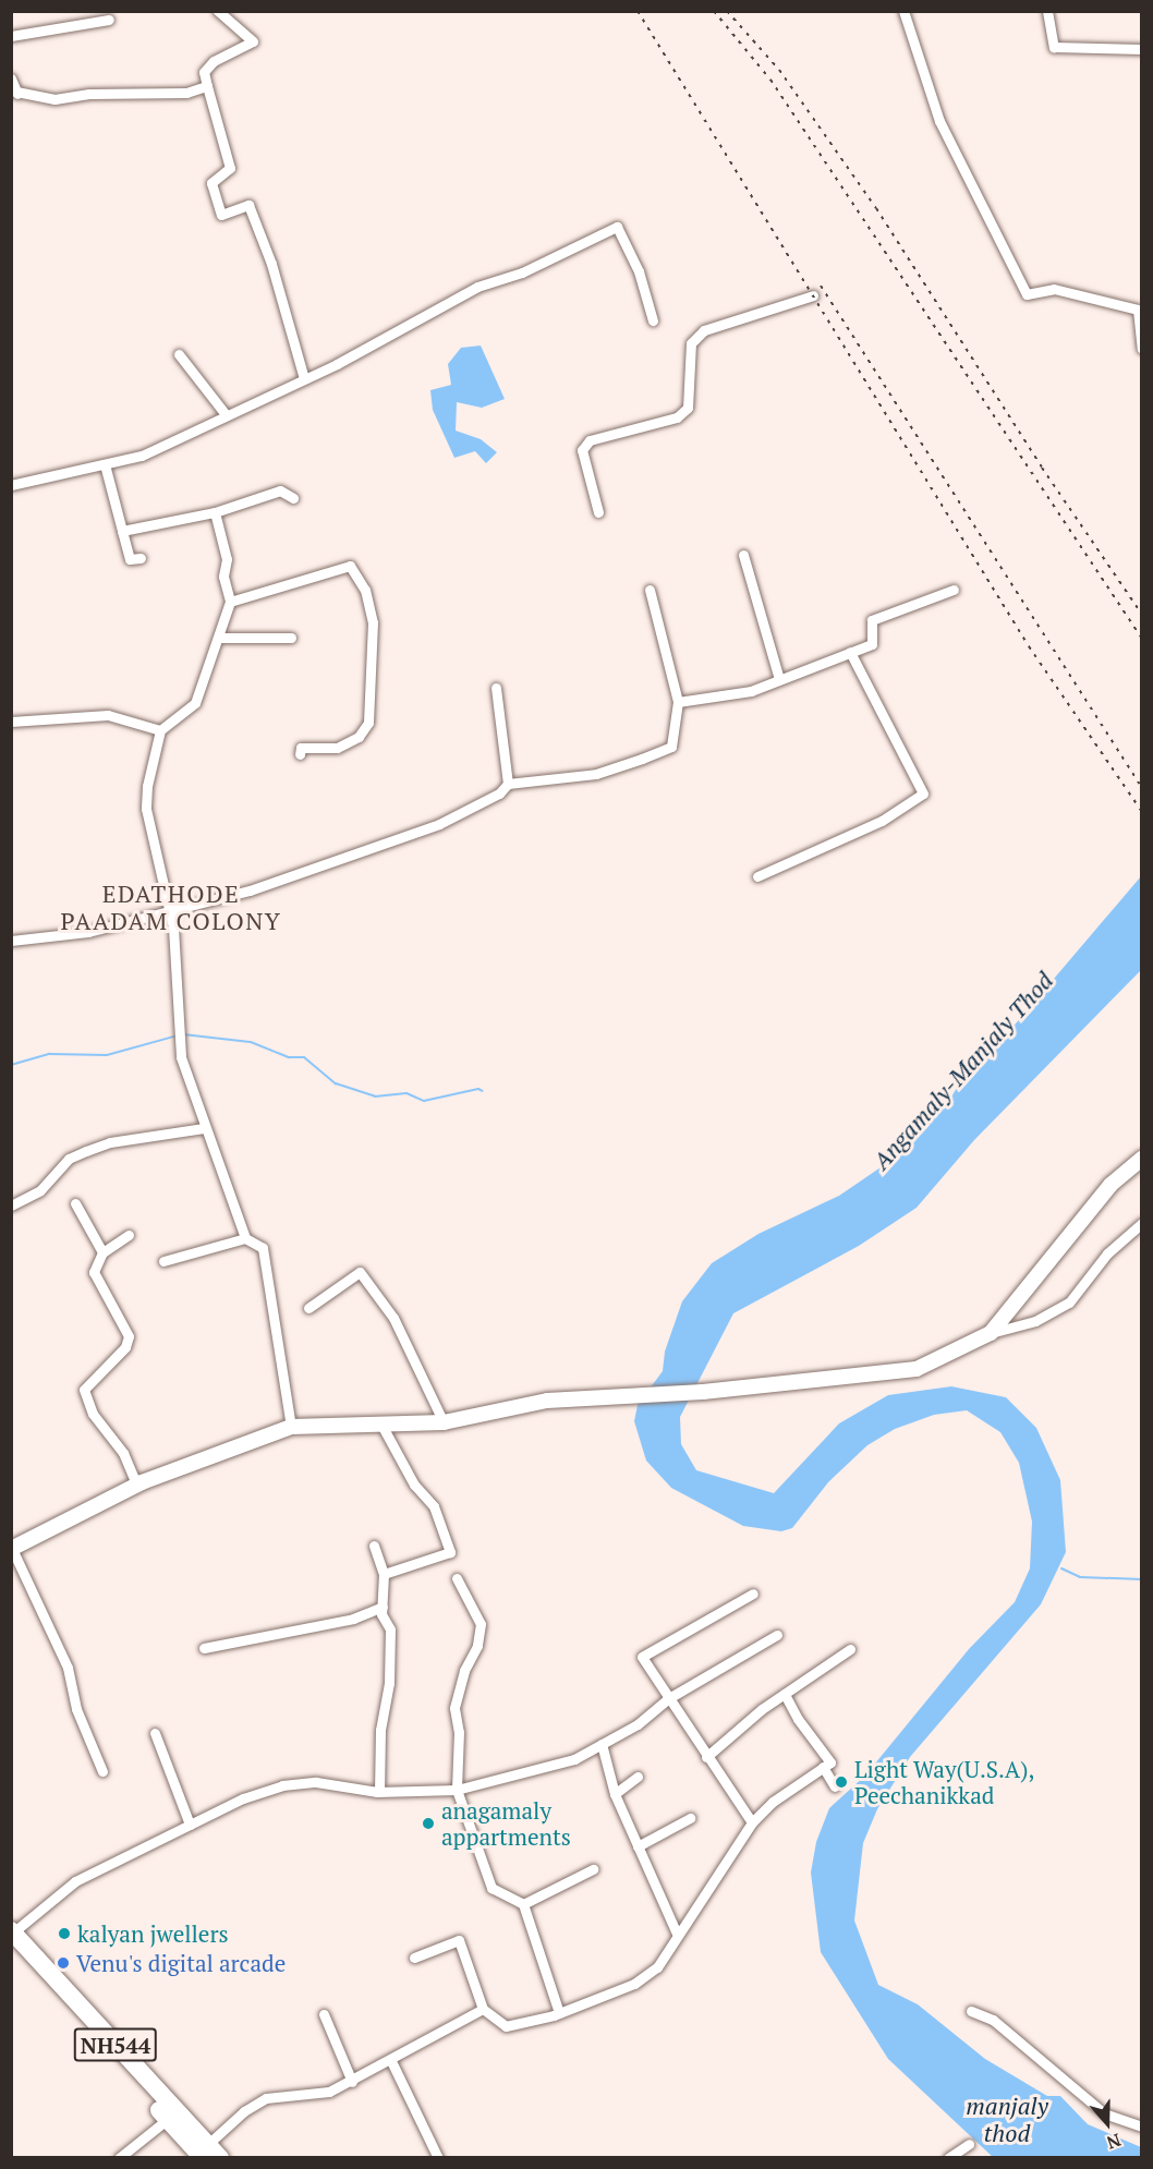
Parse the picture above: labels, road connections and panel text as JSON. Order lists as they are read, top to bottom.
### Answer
{
  "streets": {
    "highway": ["NH544"]
  },
  "districts": ["EDATHODE PAADAM COLONY"],
  "water": ["Angamaly-Manjaly Thod", "manjaly thod"],
  "places": [
    "Light Way(U.S.A), Peechanikkad",
    "anagamaly appartments",
    "kalyan jwellers",
    "Venu's digital arcade"
  ],
  "north": "bottom"
}
